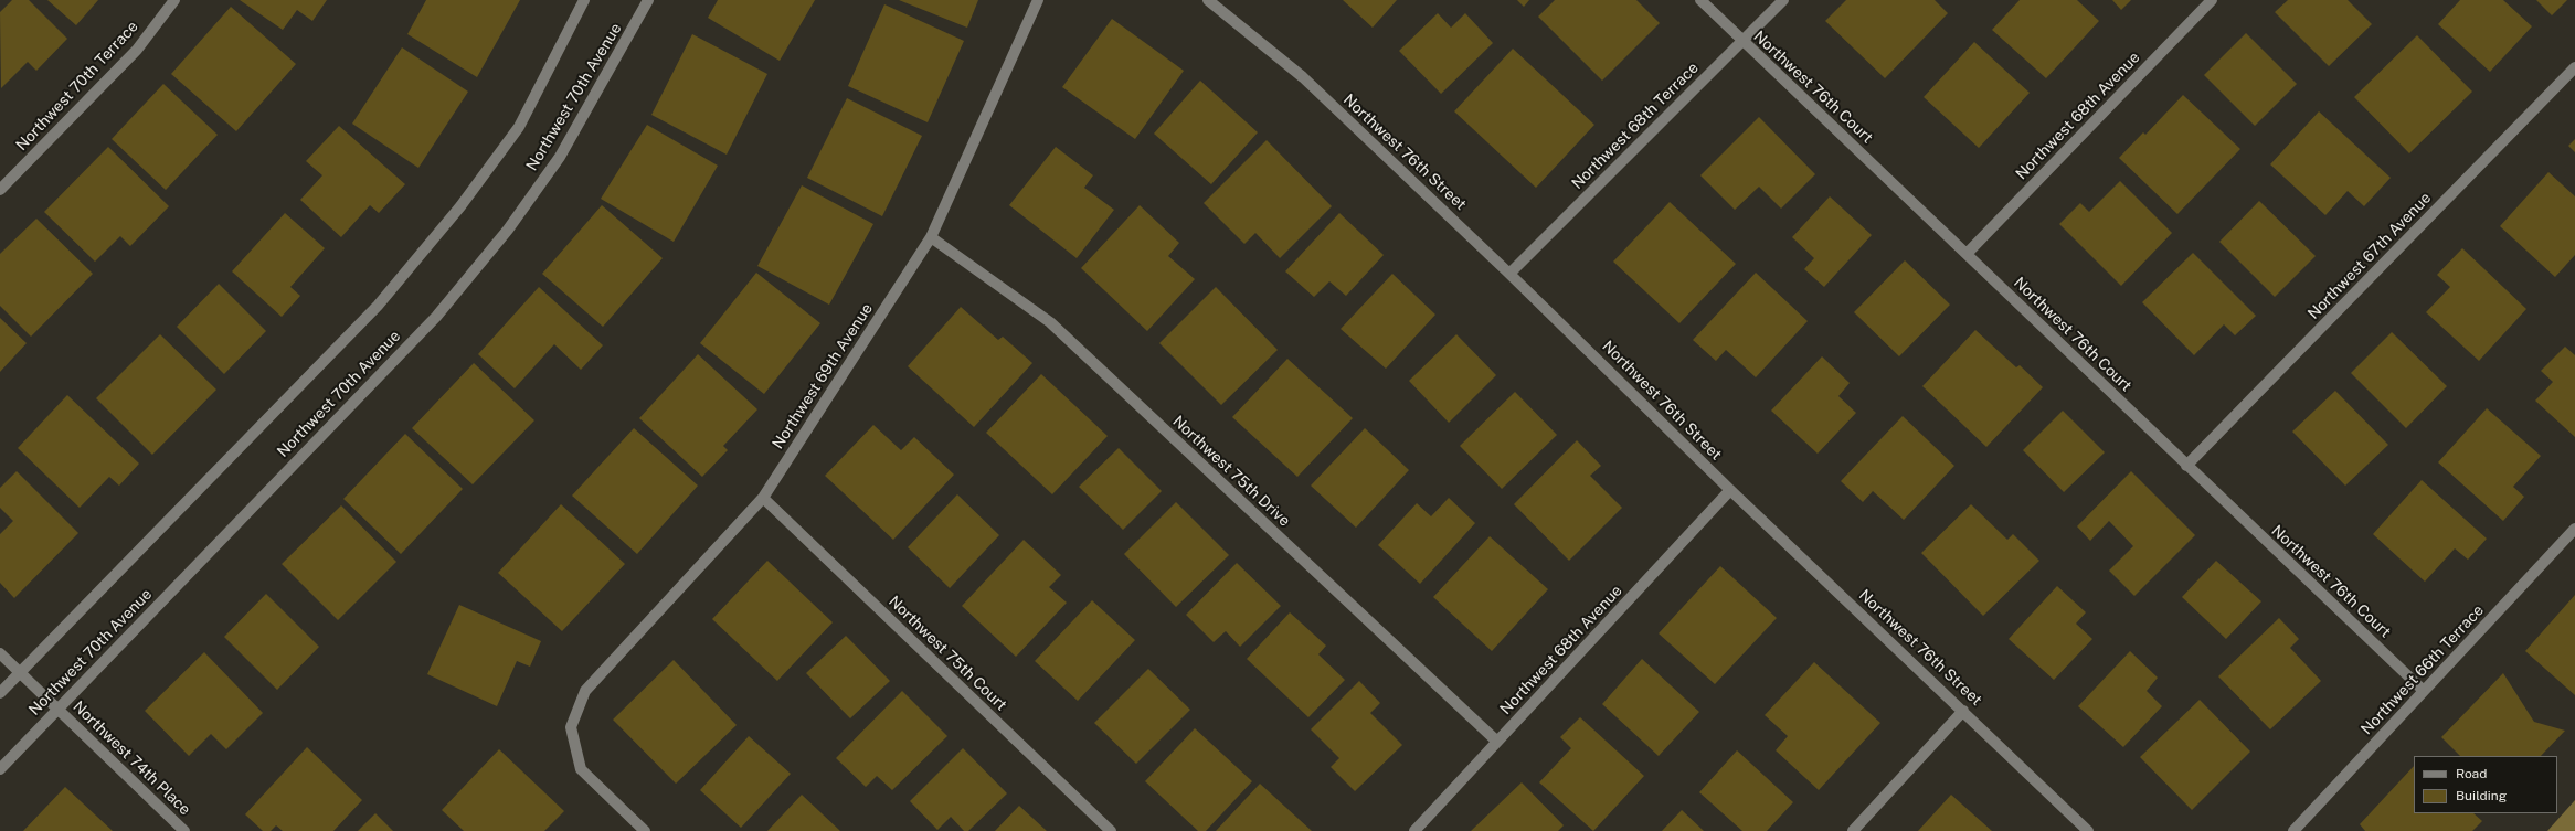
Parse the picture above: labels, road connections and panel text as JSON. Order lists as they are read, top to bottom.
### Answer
{
  "streets": {
    "street": [
      "Northwest 70th Terrace",
      "Northwest 76th Court",
      "Northwest 70th Avenue",
      "Northwest 68th Avenue",
      "Northwest 68th Terrace",
      "Northwest 76th Street",
      "Northwest 67th Avenue",
      "Northwest 69th Avenue",
      "Northwest 75th Drive",
      "Northwest 75th Court",
      "Northwest 66th Terrace",
      "Northwest 74th Place"
    ]
  },
  "crossings": [
    ["Northwest 76th Court", "Northwest 68th Avenue"],
    ["Northwest 76th Court", "Northwest 68th Terrace"],
    ["Northwest 76th Court", "Northwest 67th Avenue"],
    ["Northwest 76th Court", "Northwest 66th Terrace"],
    ["Northwest 70th Avenue", "Northwest 74th Place"],
    ["Northwest 68th Avenue", "Northwest 76th Street"],
    ["Northwest 68th Avenue", "Northwest 75th Drive"],
    ["Northwest 68th Terrace", "Northwest 76th Street"],
    ["Northwest 69th Avenue", "Northwest 75th Drive"],
    ["Northwest 69th Avenue", "Northwest 75th Court"]
  ],
  "legend": ["Road", "Building"]
}
